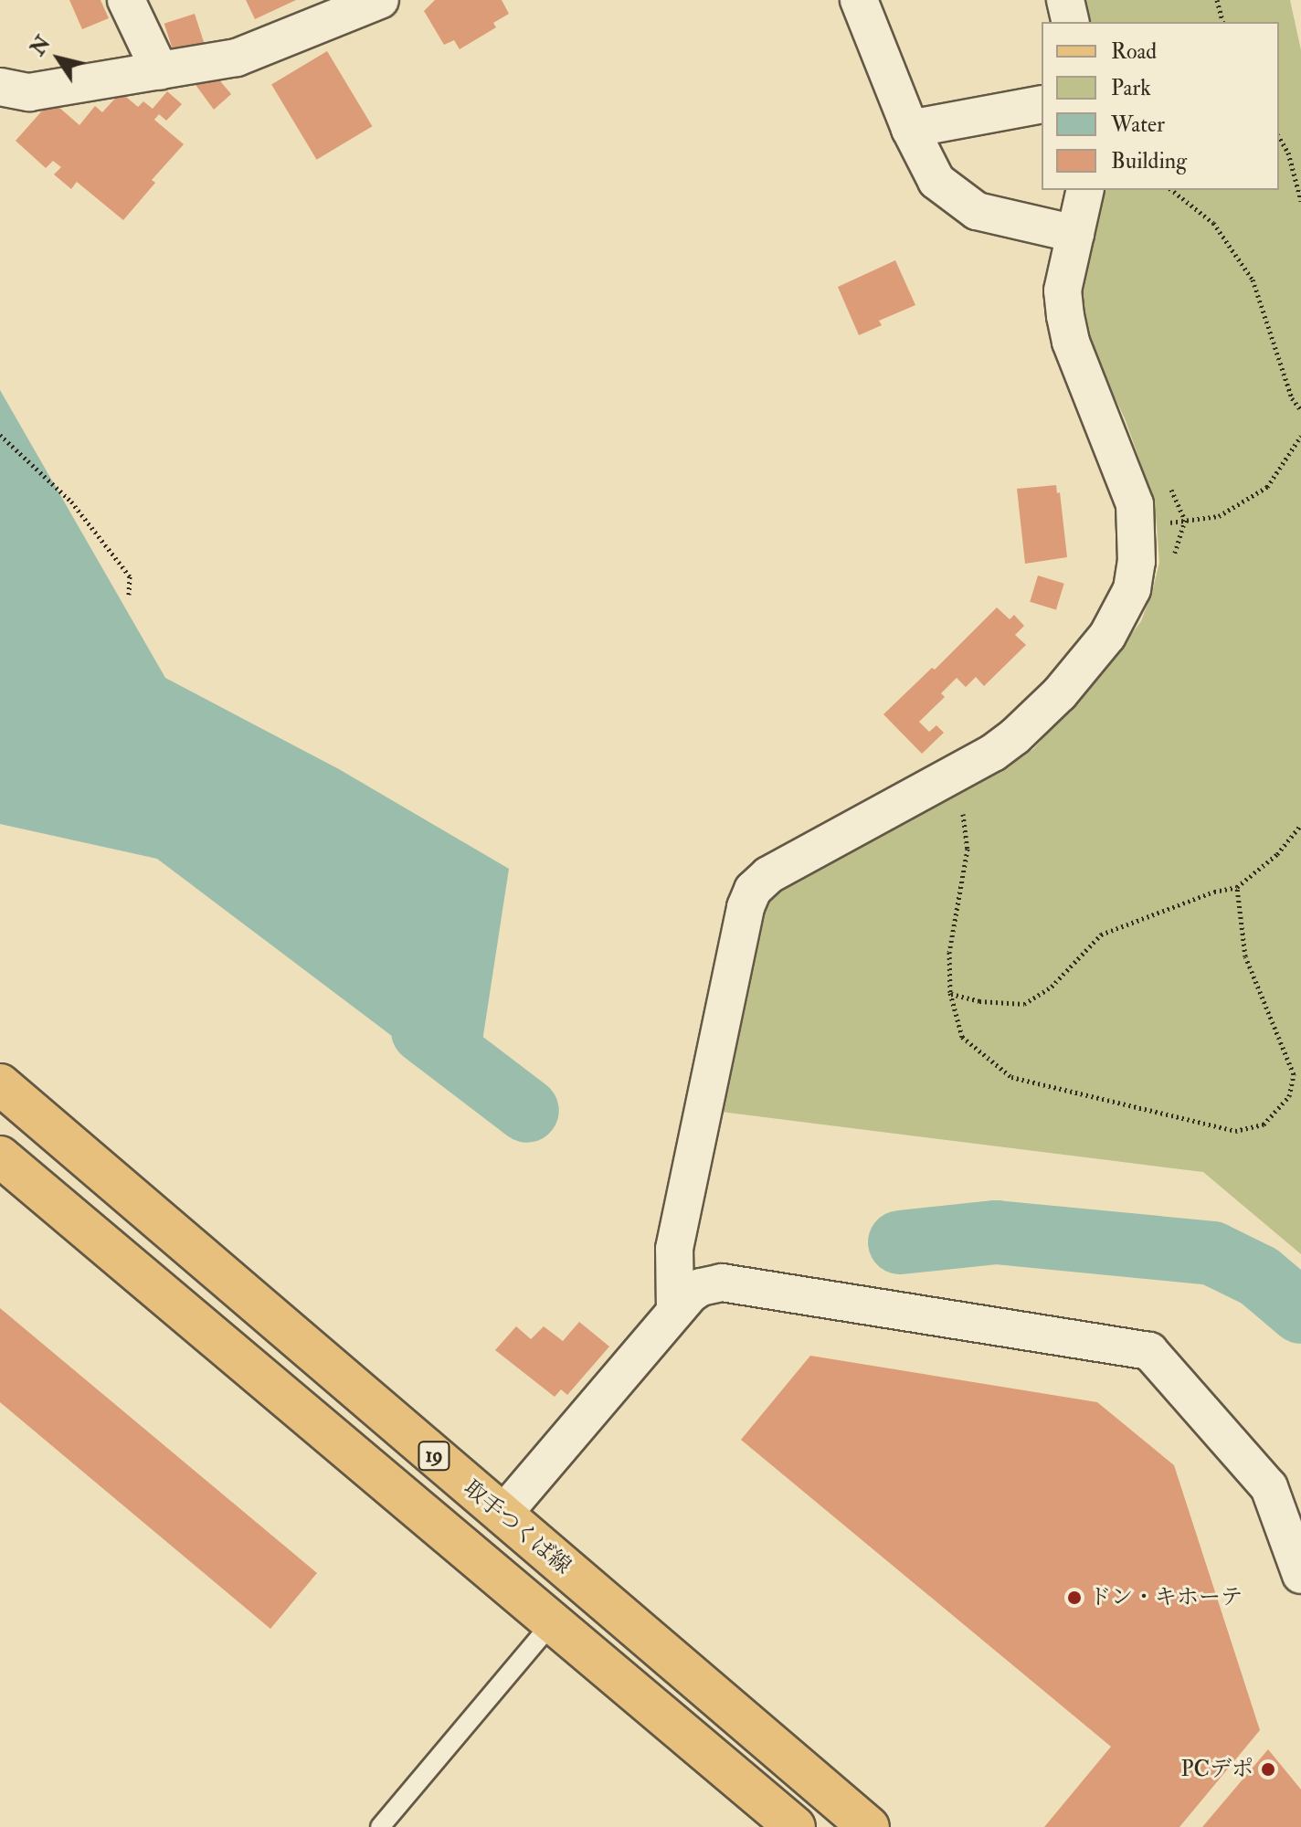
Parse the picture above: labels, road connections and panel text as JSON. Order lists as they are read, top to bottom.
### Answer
{
  "streets": {
    "main road": ["19", "取手つくば線"]
  },
  "places": ["ドン・キホーテ", "PCデポ"],
  "legend": [
    "Road",
    "Park",
    "Water",
    "Building"
  ],
  "north": "top left"
}
